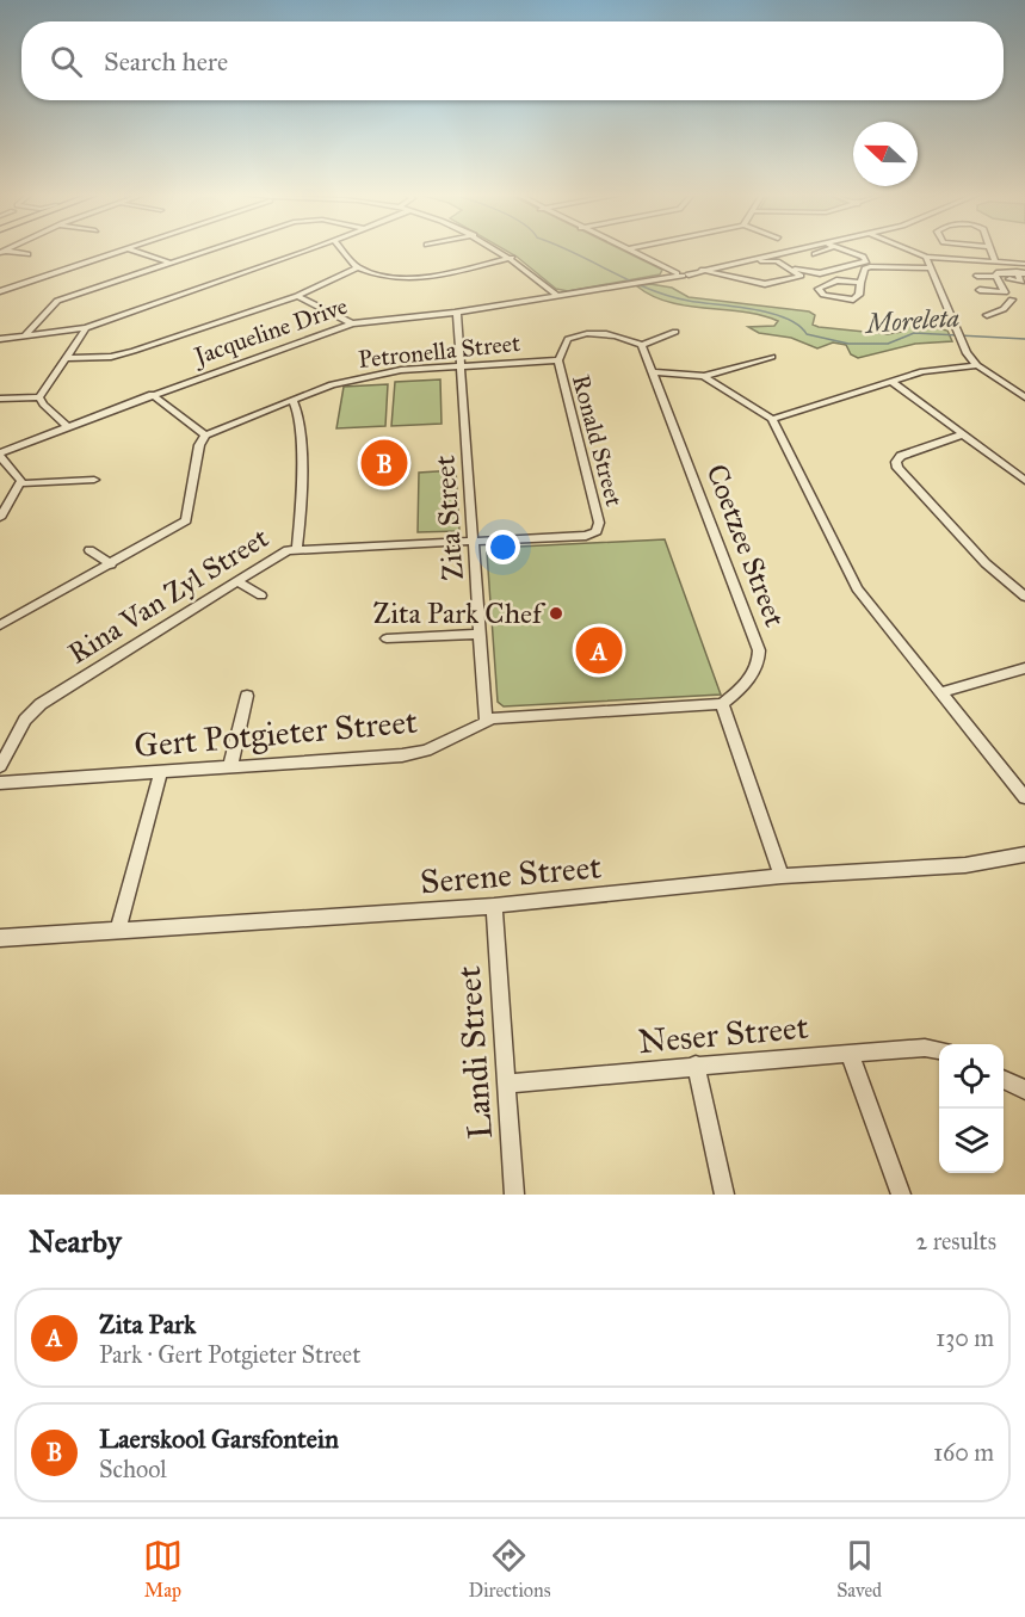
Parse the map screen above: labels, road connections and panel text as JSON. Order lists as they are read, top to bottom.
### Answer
{
  "streets": {
    "street": [
      "Jacqueline Drive",
      "Petronella Street",
      "Ronald Street",
      "Zita Street",
      "Coetzee Street",
      "Rina Van Zyl Street",
      "Gert Potgieter Street",
      "Serene Street",
      "Neser Street",
      "Landi Street"
    ]
  },
  "crossings": [
    ["Jacqueline Drive", "Zita Street"],
    ["Petronella Street", "Ronald Street"],
    ["Petronella Street", "Zita Street"],
    ["Petronella Street", "Rina Van Zyl Street"],
    ["Ronald Street", "Zita Street"],
    ["Ronald Street", "Coetzee Street"],
    ["Zita Street", "Gert Potgieter Street"],
    ["Coetzee Street", "Gert Potgieter Street"],
    ["Serene Street", "Landi Street"],
    ["Neser Street", "Landi Street"]
  ],
  "water": ["Moreleta"],
  "places": ["Zita Park Chef"],
  "north": "left",
  "page": {
    "search": "Search here",
    "pins": ["B", "A"],
    "heading": ["Nearby", "2 results"],
    "list": [
      {
        "mark": "A",
        "name": "Zita Park",
        "note": "Park · Gert Potgieter Street",
        "value": "130 m"
      },
      {
        "mark": "B",
        "name": "Laerskool Garsfontein",
        "note": "School",
        "value": "160 m"
      }
    ],
    "nav": ["Map", "Directions", "Saved"]
  }
}
